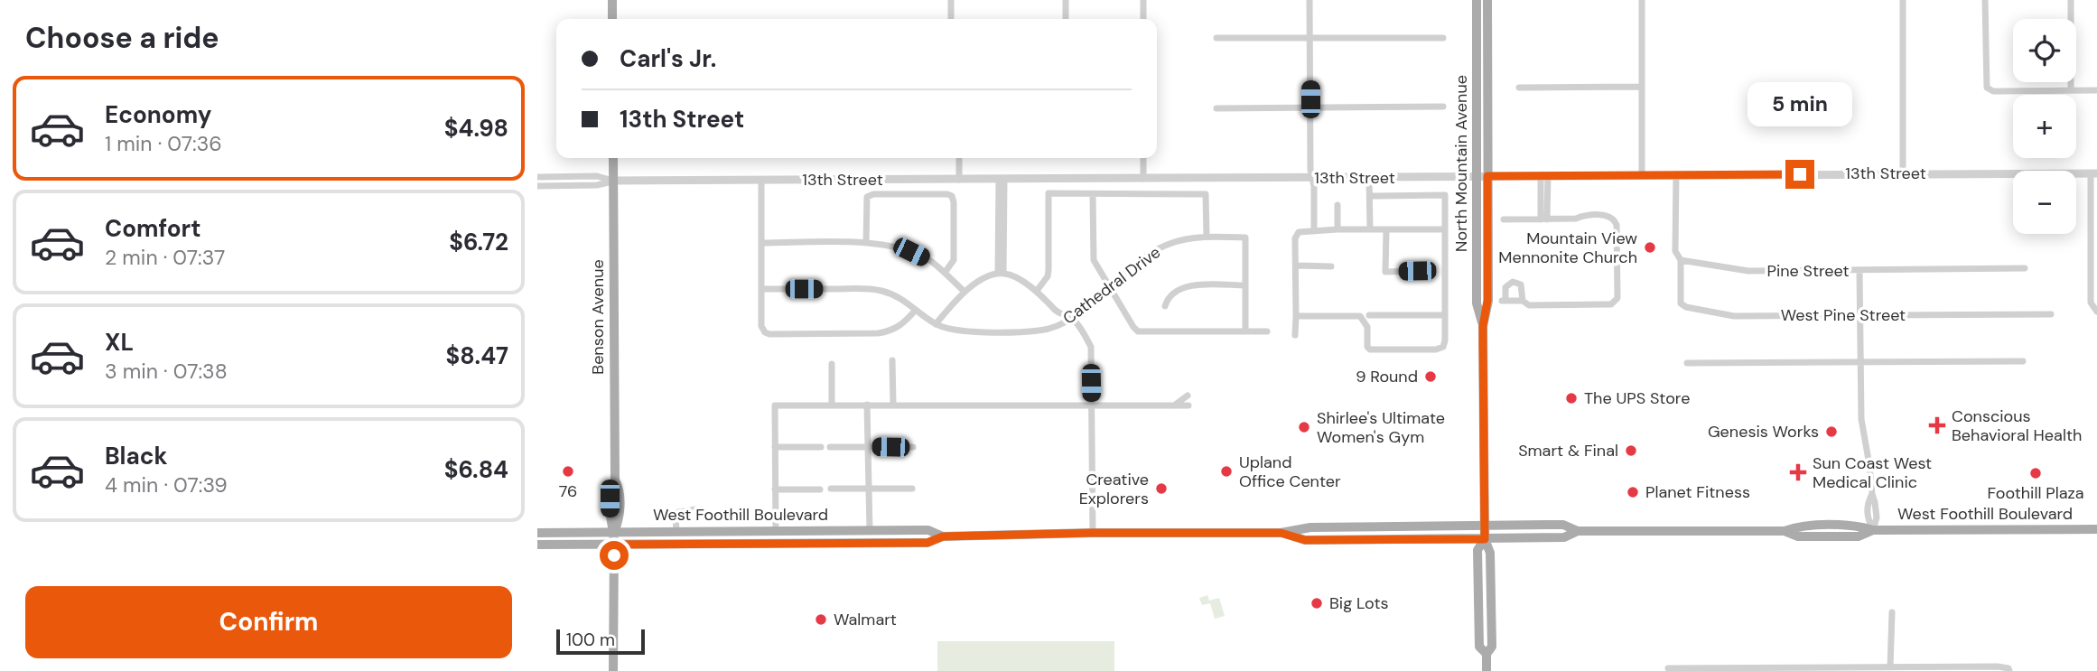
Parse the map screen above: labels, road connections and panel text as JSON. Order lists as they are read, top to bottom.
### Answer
{
  "streets": {
    "main road": ["North Mountain Avenue", "Benson Avenue", "West Foothill Boulevard"],
    "street": [
      "13th Street",
      "Pine Street",
      "Cathedral Drive",
      "West Pine Street"
    ]
  },
  "crossings": [
    ["North Mountain Avenue", "13th Street"],
    ["North Mountain Avenue", "West Foothill Boulevard"],
    ["13th Street", "Benson Avenue"],
    ["Pine Street", "West Pine Street"],
    ["Benson Avenue", "West Foothill Boulevard"]
  ],
  "places": {
    "other": [
      "Mountain View Mennonite Church",
      "9 Round",
      "The UPS Store",
      "Shirlee's Ultimate Women's Gym",
      "Genesis Works",
      "Smart & Final",
      "76",
      "Upland Office Center",
      "Foothill Plaza",
      "Creative Explorers",
      "Planet Fitness",
      "Big Lots",
      "Walmart"
    ],
    "health": ["Conscious Behavioral Health", "Sun Coast West Medical Clinic"]
  },
  "scale_bar": "100 m",
  "page": {
    "heading": "Choose a ride",
    "map_buttons": ["+", "−"],
    "banner": ["Carl's Jr.", "13th Street"],
    "list": [
      {
        "name": "Economy",
        "note": "1 min · 07:36",
        "value": "$4.98"
      },
      {
        "name": "Comfort",
        "note": "2 min · 07:37",
        "value": "$6.72"
      },
      {
        "name": "XL",
        "note": "3 min · 07:38",
        "value": "$8.47"
      },
      {
        "name": "Black",
        "note": "4 min · 07:39",
        "value": "$6.84"
      }
    ],
    "bubble": "5 min",
    "buttons": "Confirm",
    "scale": "100 m"
  }
}
